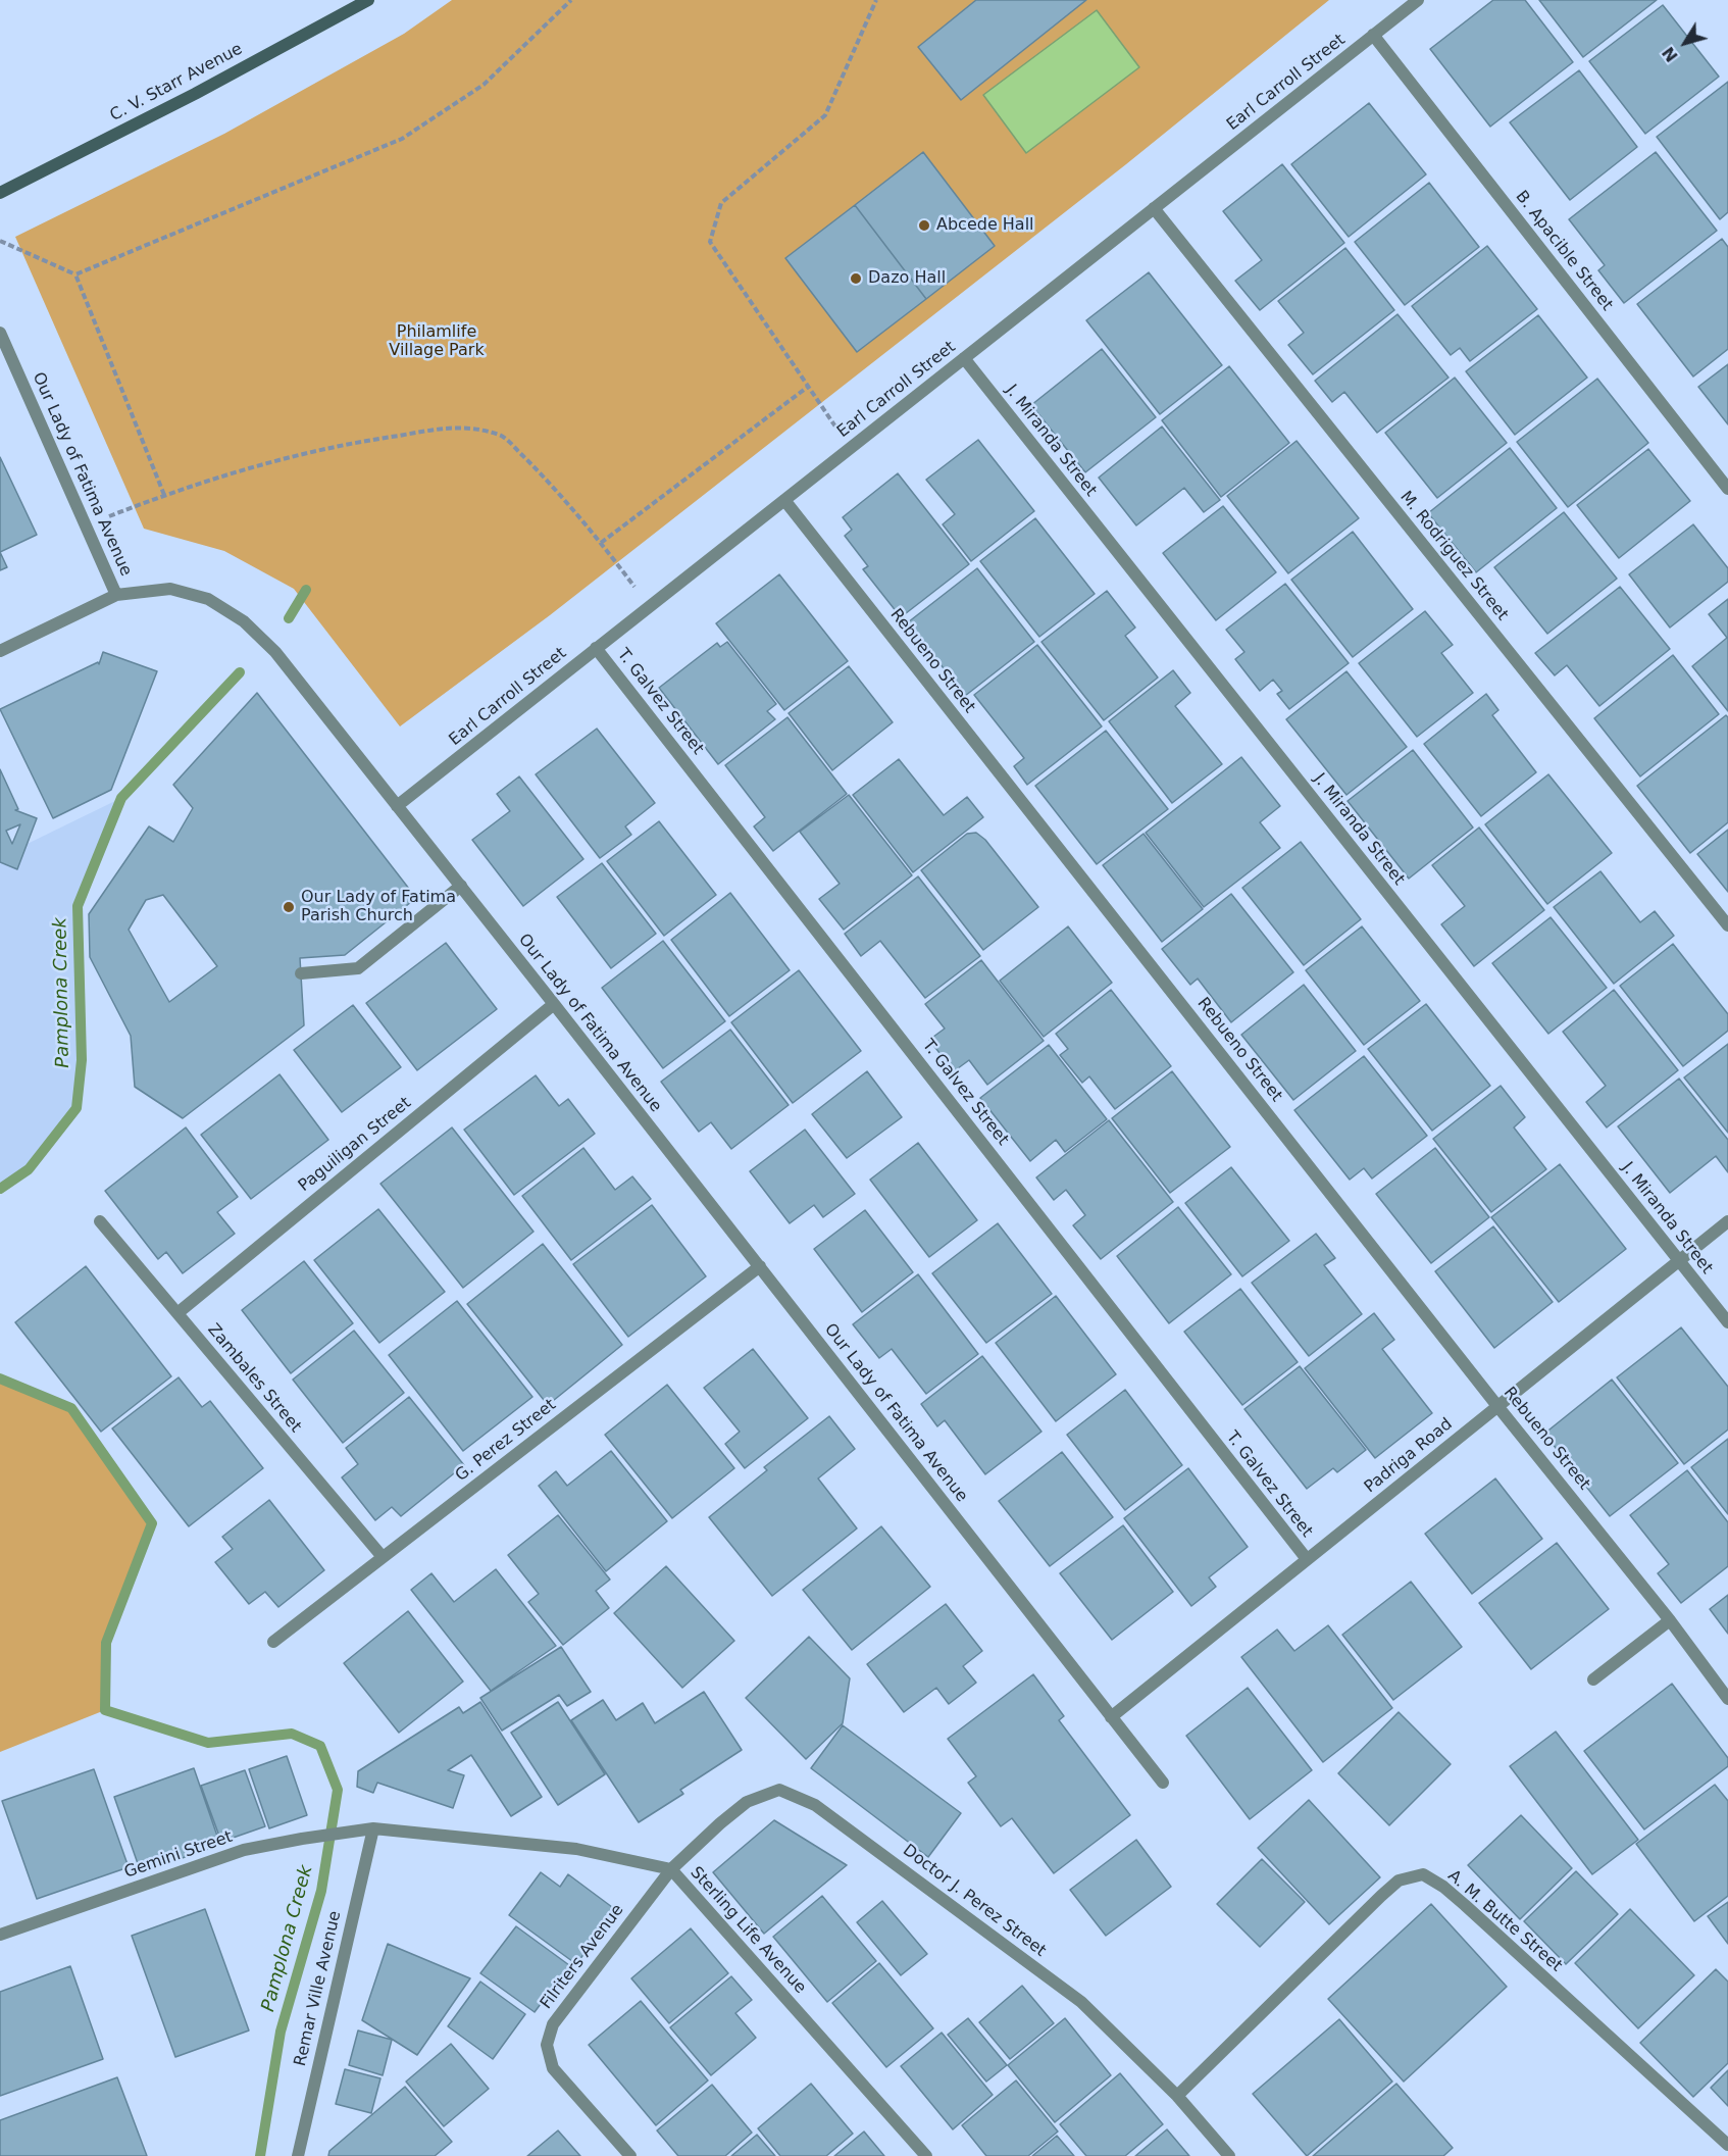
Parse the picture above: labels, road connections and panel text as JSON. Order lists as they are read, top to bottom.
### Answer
{
  "streets": {
    "main road": ["C. V. Starr Avenue"],
    "street": [
      "Earl Carroll Street",
      "B. Apacible Street",
      "J. Miranda Street",
      "Our Lady of Fatima Avenue",
      "M. Rodriguez Street",
      "Rebueno Street",
      "T. Galvez Street",
      "Paguiligan Street",
      "Zambales Street",
      "G. Perez Street",
      "Padriga Road",
      "Gemini Street",
      "Doctor J. Perez Street",
      "A. M. Butte Street",
      "Sterling Life Avenue",
      "Filriters Avenue",
      "Remar Ville Avenue"
    ]
  },
  "crossings": [
    ["Earl Carroll Street", "B. Apacible Street"],
    ["Earl Carroll Street", "J. Miranda Street"],
    ["Earl Carroll Street", "Our Lady of Fatima Avenue"],
    ["Earl Carroll Street", "M. Rodriguez Street"],
    ["Earl Carroll Street", "Rebueno Street"],
    ["Earl Carroll Street", "T. Galvez Street"],
    ["J. Miranda Street", "Padriga Road"],
    ["Our Lady of Fatima Avenue", "Paguiligan Street"],
    ["Our Lady of Fatima Avenue", "G. Perez Street"],
    ["Our Lady of Fatima Avenue", "Padriga Road"],
    ["Rebueno Street", "Padriga Road"],
    ["T. Galvez Street", "Padriga Road"],
    ["Paguiligan Street", "Zambales Street"],
    ["Zambales Street", "G. Perez Street"],
    ["Gemini Street", "Sterling Life Avenue"],
    ["Gemini Street", "Remar Ville Avenue"],
    ["Doctor J. Perez Street", "A. M. Butte Street"],
    ["Doctor J. Perez Street", "Sterling Life Avenue"],
    ["Doctor J. Perez Street", "Filriters Avenue"],
    ["Sterling Life Avenue", "Filriters Avenue"],
    ["Sterling Life Avenue", "Remar Ville Avenue"]
  ],
  "water": ["Pamplona Creek"],
  "parks": ["Philamlife Village Park"],
  "places": ["Abcede Hall", "Dazo Hall", "Our Lady of Fatima Parish Church"],
  "north": "bottom left"
}
